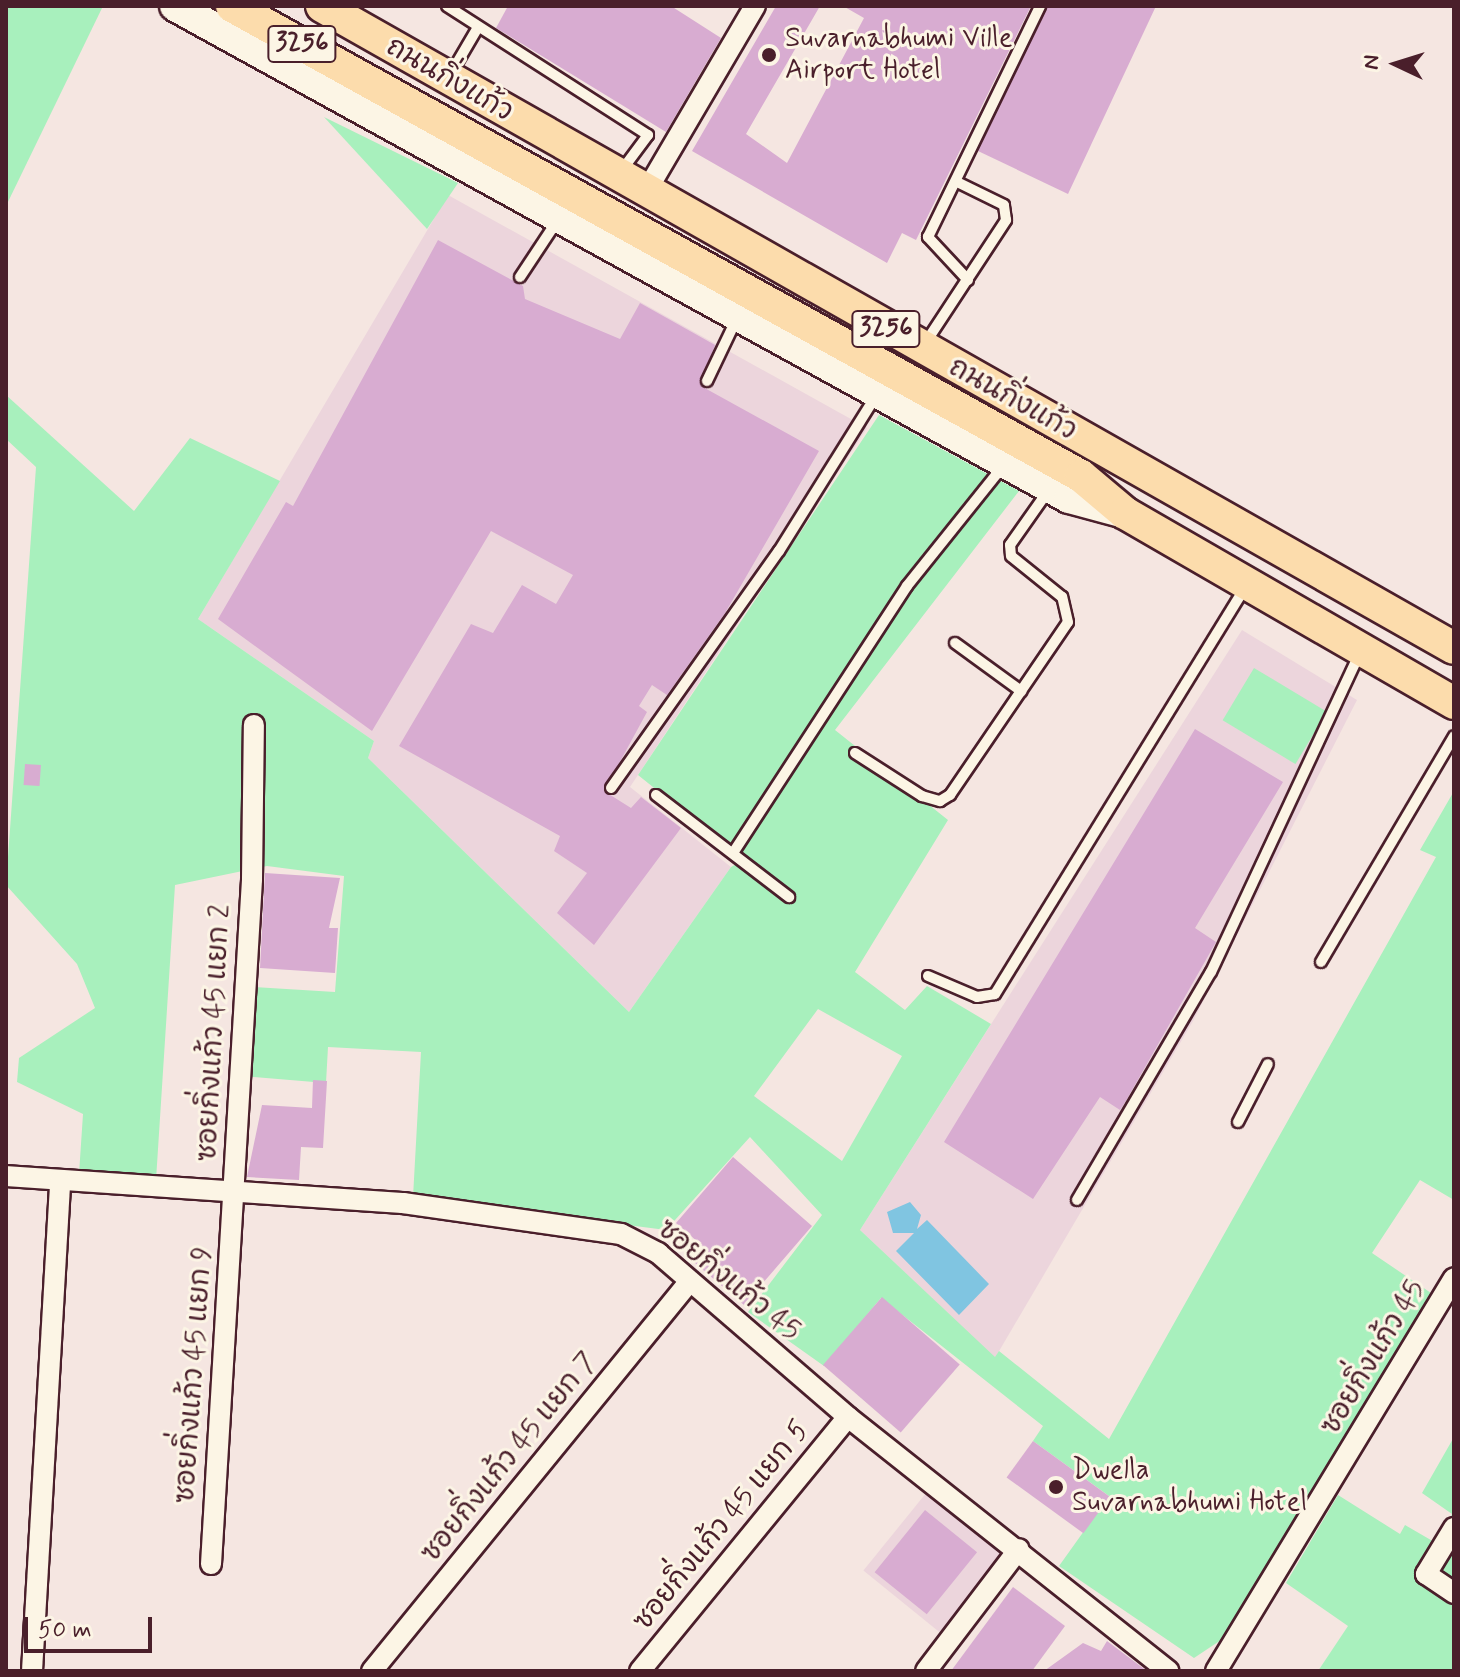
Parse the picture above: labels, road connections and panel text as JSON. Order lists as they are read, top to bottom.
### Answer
{
  "streets": {
    "main road": ["3256", "ถนนกิ่งแก้ว"],
    "street": [
      "ซอยกิ่งแก้ว 45 แยก 2",
      "ซอยกิ่งแก้ว 45",
      "ซอยกิ่งแก้ว 45 แยก 9",
      "ซอยกิ่งแก้ว 45 แยก 7",
      "ซอยกิ่งแก้ว 45 แยก 5"
    ]
  },
  "crossings": [
    ["ซอยกิ่งแก้ว 45 แยก 2", "ซอยกิ่งแก้ว 45"],
    ["ซอยกิ่งแก้ว 45 แยก 2", "ซอยกิ่งแก้ว 45 แยก 9"],
    ["ซอยกิ่งแก้ว 45", "ซอยกิ่งแก้ว 45 แยก 9"],
    ["ซอยกิ่งแก้ว 45", "ซอยกิ่งแก้ว 45 แยก 7"],
    ["ซอยกิ่งแก้ว 45", "ซอยกิ่งแก้ว 45 แยก 5"]
  ],
  "places": ["Suvarnabhumi Ville Airport Hotel", "Dwella Suvarnabhumi Hotel"],
  "scale_bar": "50 m",
  "north": "left"
}
